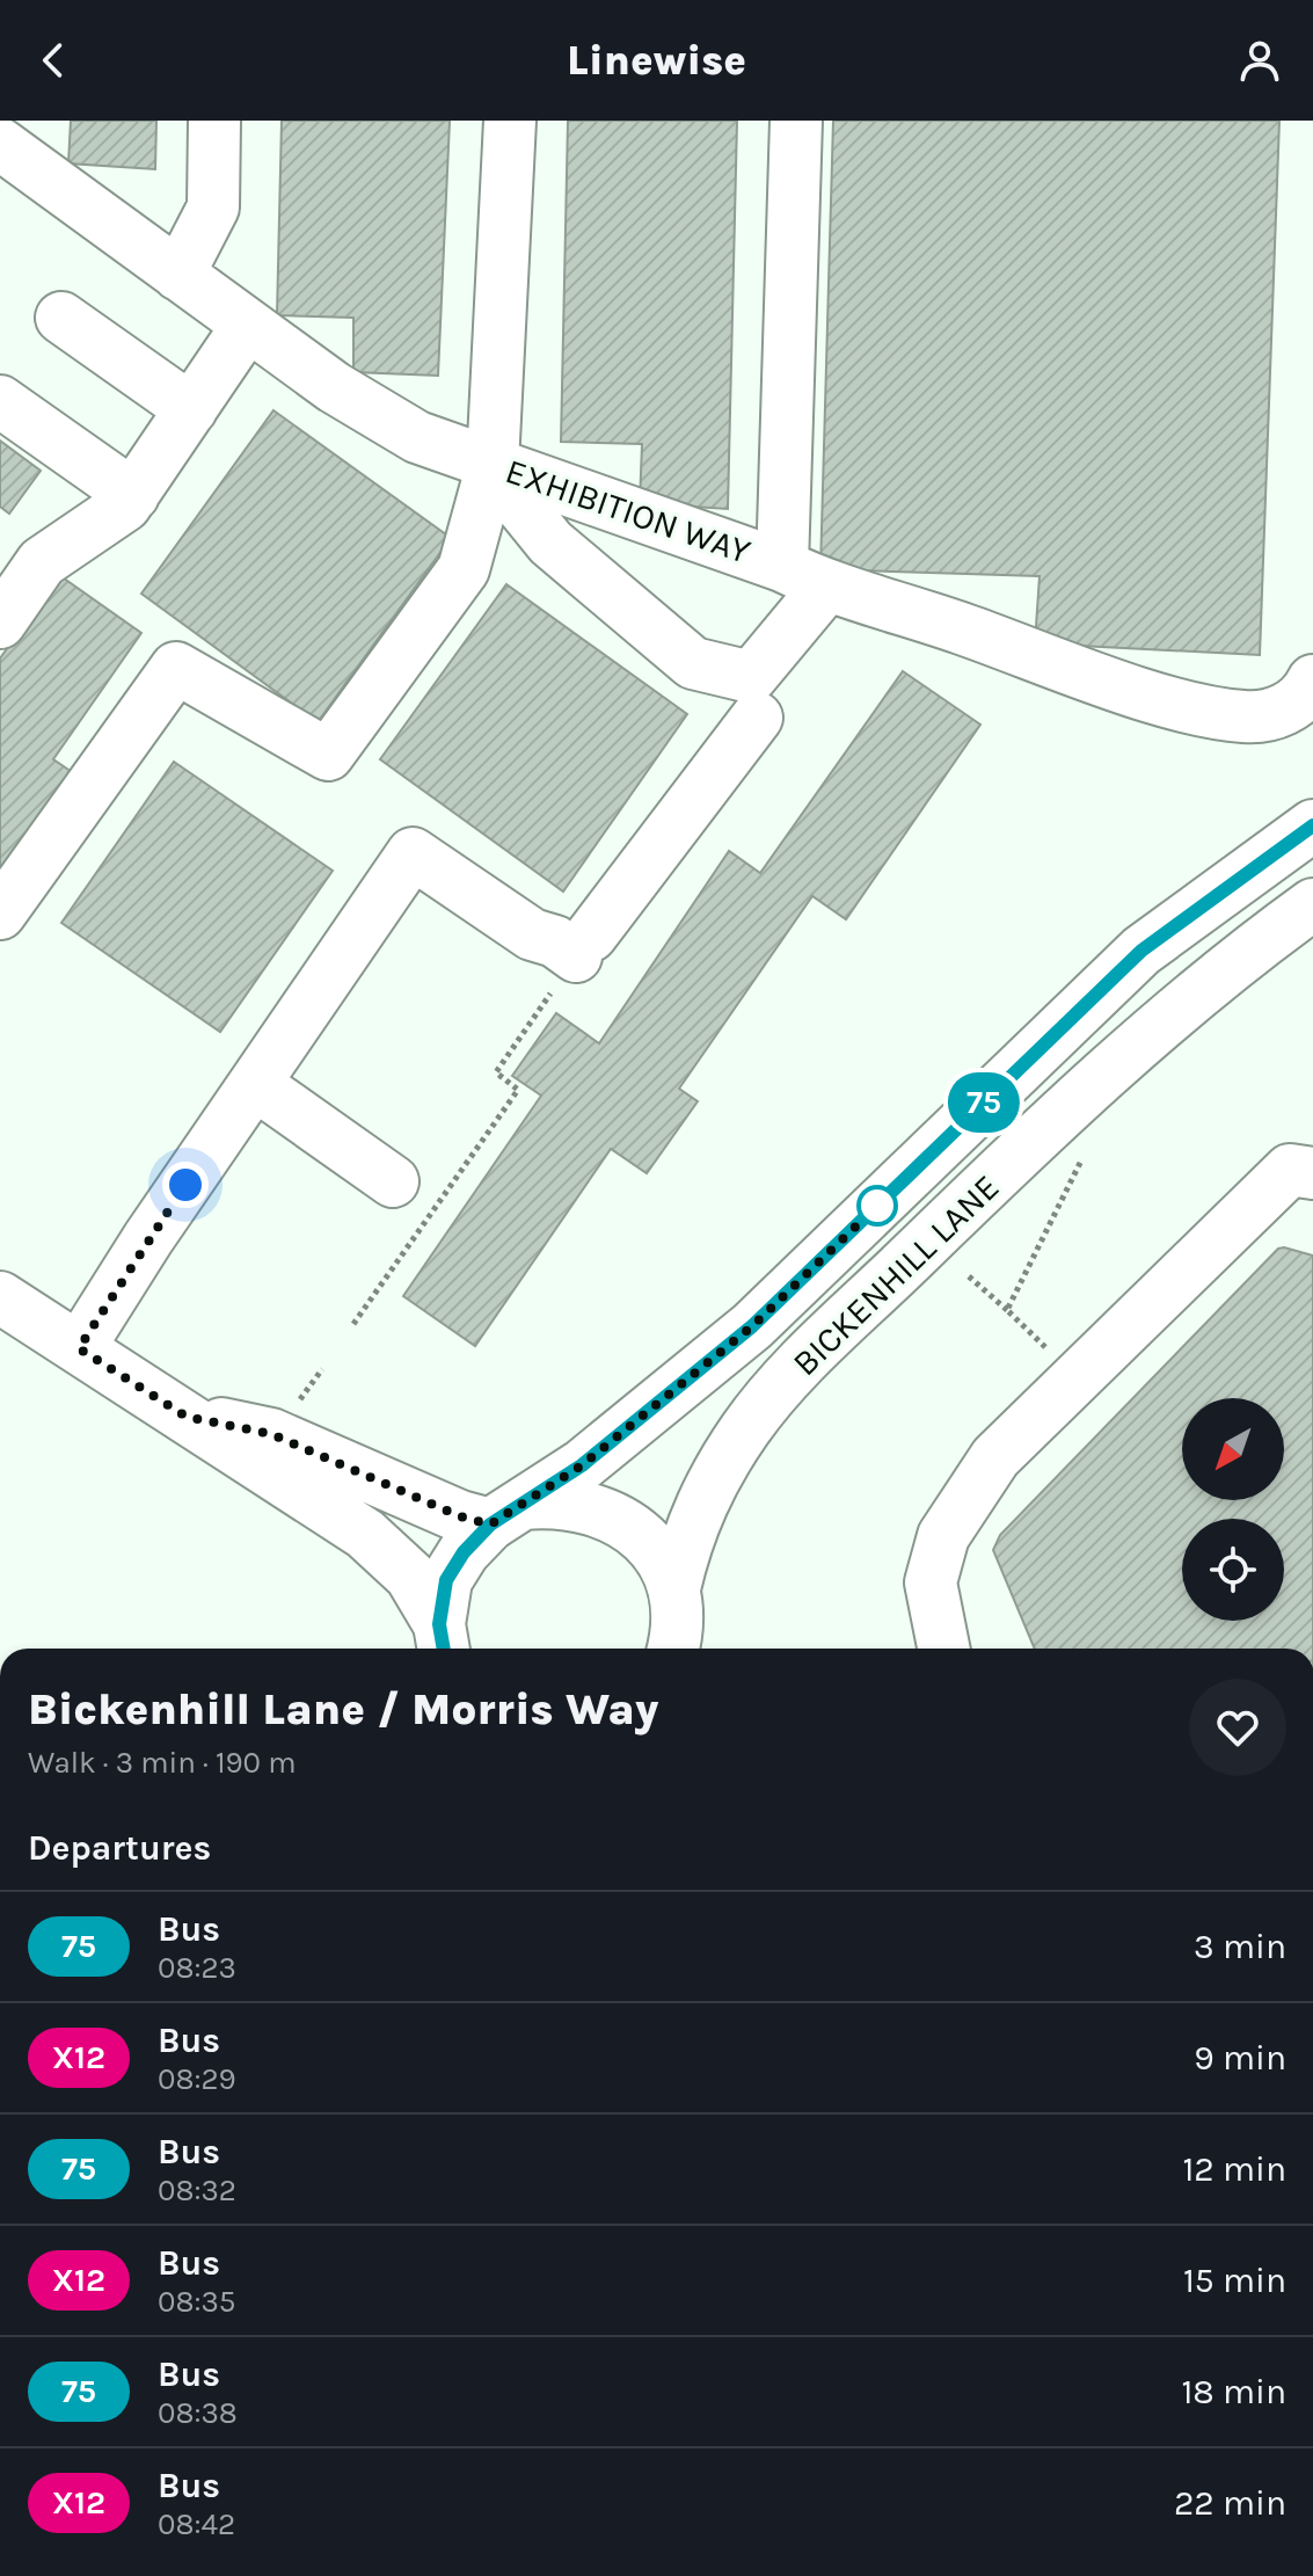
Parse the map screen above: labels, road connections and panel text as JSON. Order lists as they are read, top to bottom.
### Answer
{
  "streets": {
    "main road": ["EXHIBITION WAY", "BICKENHILL LANE"]
  },
  "lines": ["bus line 75"],
  "north": "bottom left",
  "page": {
    "header": "Linewise",
    "on_map": "75",
    "heading": [
      ["Bickenhill Lane / Morris Way", "Walk · 3 min · 190 m"],
      "Departures"
    ],
    "list": [
      {
        "mark": "75",
        "name": "Bus",
        "note": "08:23",
        "value": "3 min"
      },
      {
        "mark": "X12",
        "name": "Bus",
        "note": "08:29",
        "value": "9 min"
      },
      {
        "mark": "75",
        "name": "Bus",
        "note": "08:32",
        "value": "12 min"
      },
      {
        "mark": "X12",
        "name": "Bus",
        "note": "08:35",
        "value": "15 min"
      },
      {
        "mark": "75",
        "name": "Bus",
        "note": "08:38",
        "value": "18 min"
      },
      {
        "mark": "X12",
        "name": "Bus",
        "note": "08:42",
        "value": "22 min"
      }
    ]
  }
}
